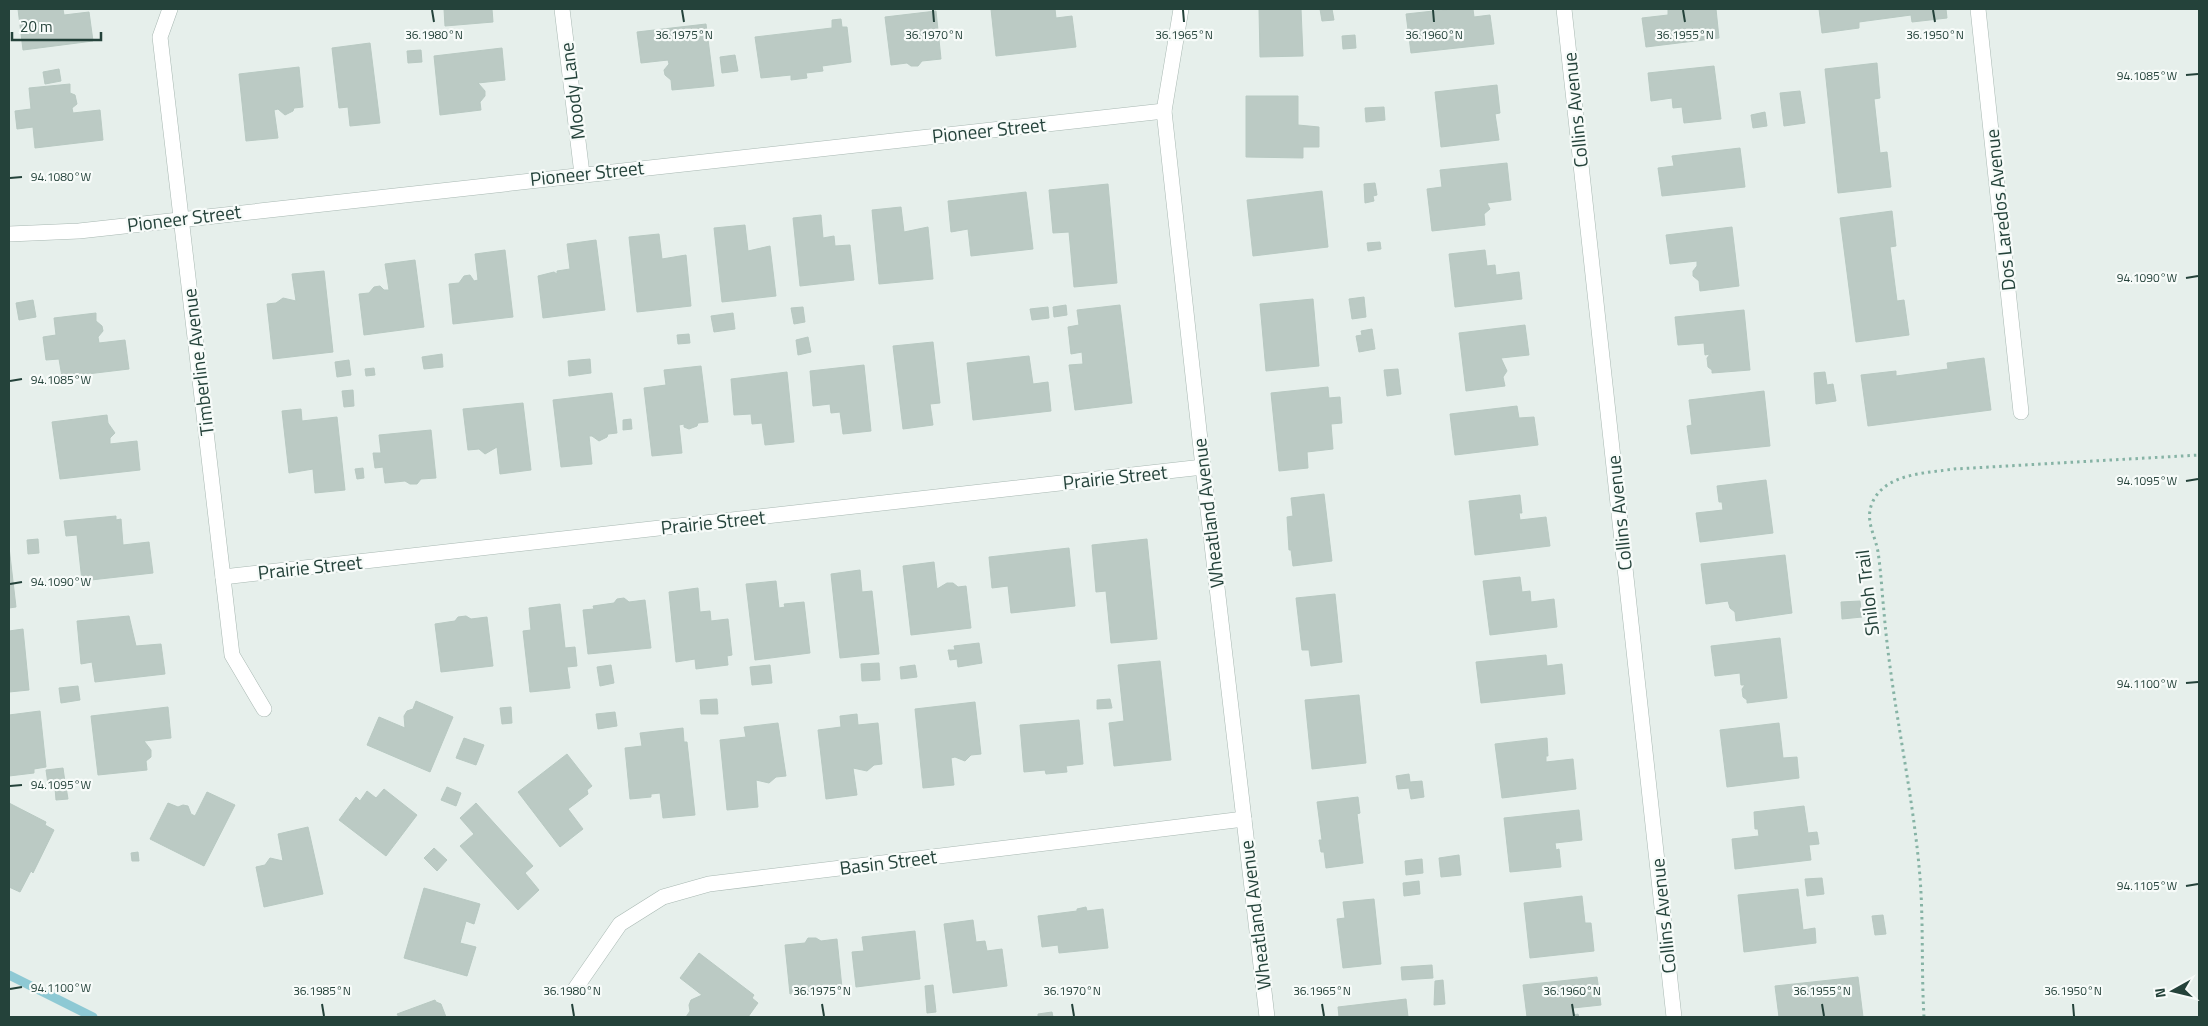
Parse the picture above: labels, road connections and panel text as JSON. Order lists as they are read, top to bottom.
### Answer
{
  "streets": {
    "street": [
      "Moody Lane",
      "Collins Avenue",
      "Pioneer Street",
      "Dos Laredos Avenue",
      "Timberline Avenue",
      "Prairie Street",
      "Wheatland Avenue",
      "Basin Street"
    ],
    "path": ["Shiloh Trail"]
  },
  "crossings": [
    ["Moody Lane", "Pioneer Street"],
    ["Pioneer Street", "Timberline Avenue"],
    ["Pioneer Street", "Wheatland Avenue"],
    ["Timberline Avenue", "Prairie Street"],
    ["Prairie Street", "Wheatland Avenue"],
    ["Wheatland Avenue", "Basin Street"]
  ],
  "scale_bar": "20 m",
  "north": "left",
  "coordinates": [
    "36.1980°N",
    "36.1975°N",
    "36.1970°N",
    "36.1965°N",
    "36.1960°N",
    "36.1955°N",
    "36.1950°N",
    "94.1085°W",
    "94.1080°W",
    "94.1090°W",
    "94.1095°W",
    "94.1100°W",
    "94.1105°W",
    "36.1985°N"
  ]
}
